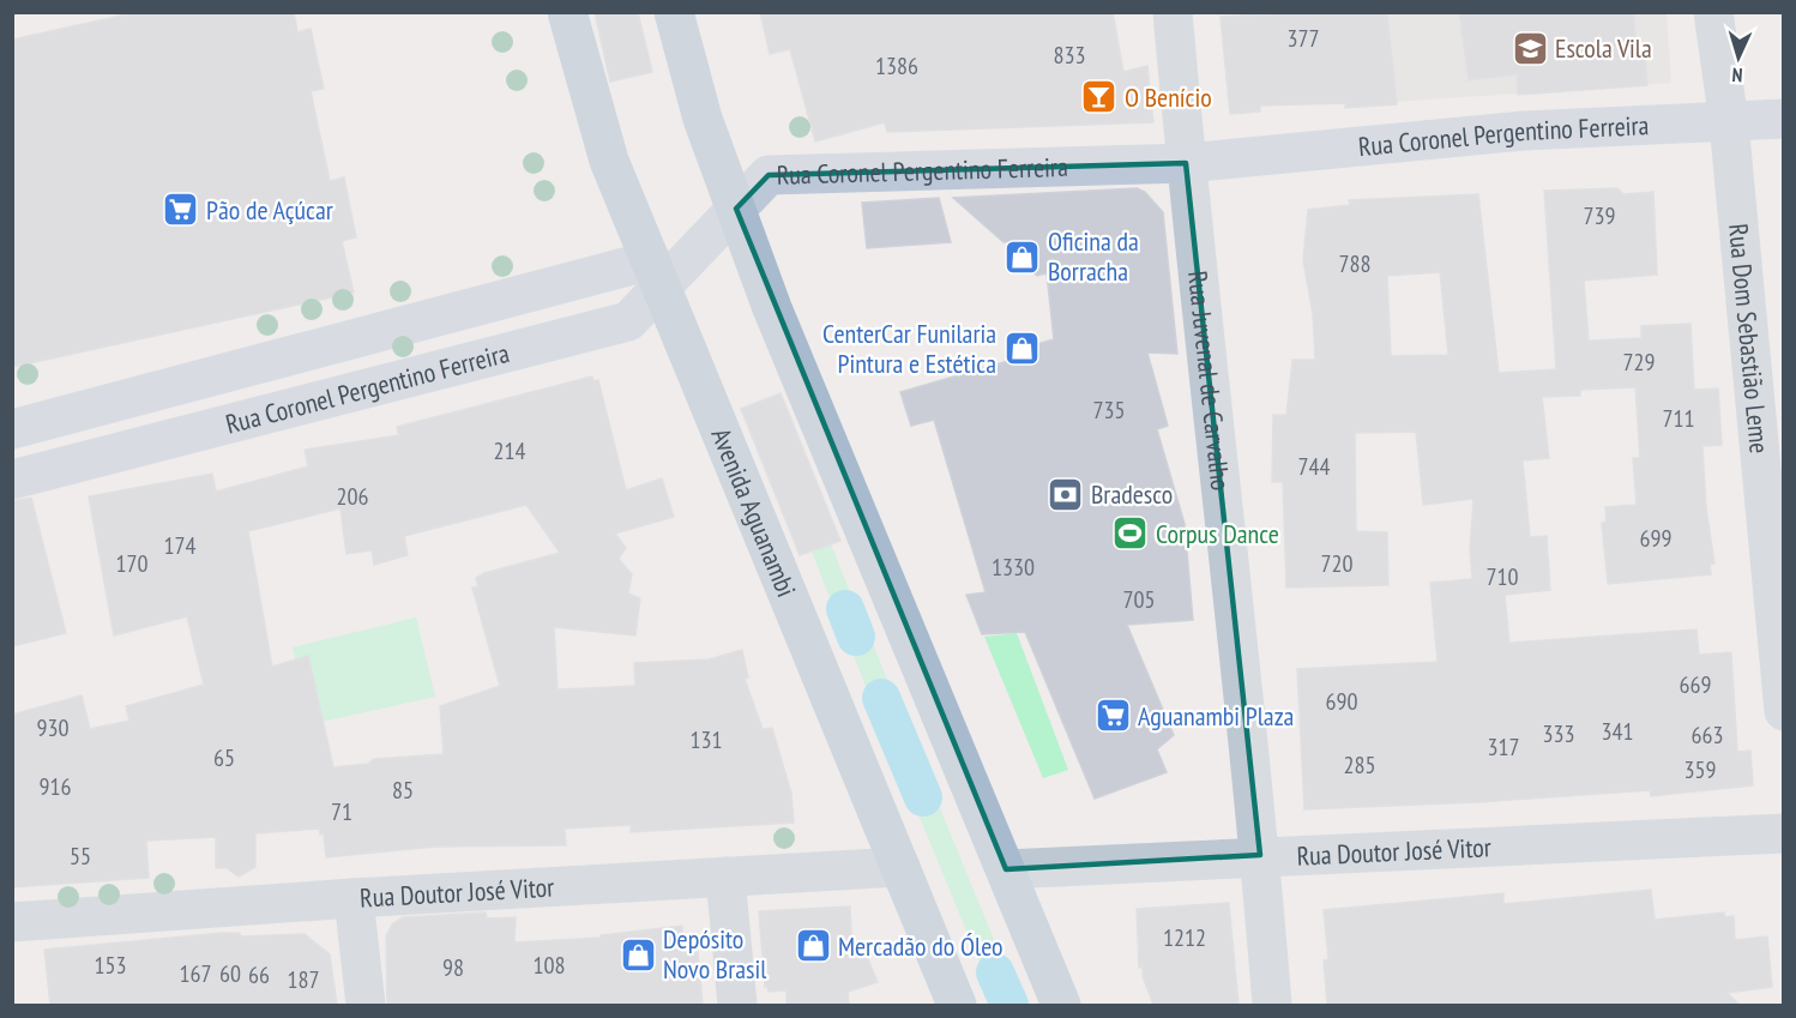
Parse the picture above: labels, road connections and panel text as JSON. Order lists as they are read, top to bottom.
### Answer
{
  "streets": {
    "main road": ["Rua Coronel Pergentino Ferreira", "Avenida Aguanambi"],
    "street": ["Rua Dom Sebastião Leme", "Rua Juvenal de Carvalho", "Rua Doutor José Vitor"]
  },
  "crossings": [
    ["Rua Coronel Pergentino Ferreira", "Rua Dom Sebastião Leme"],
    ["Rua Coronel Pergentino Ferreira", "Rua Juvenal de Carvalho"],
    ["Rua Coronel Pergentino Ferreira", "Avenida Aguanambi"],
    ["Rua Juvenal de Carvalho", "Rua Doutor José Vitor"],
    ["Avenida Aguanambi", "Rua Doutor José Vitor"]
  ],
  "places": {
    "school or university": ["Escola Vila"],
    "bar": ["O Benício"],
    "supermarket": ["Pão de Açúcar", "Aguanambi Plaza"],
    "shop": [
      "Oficina da Borracha",
      "CenterCar Funilaria Pintura e Estética",
      "Mercadão do Óleo",
      "Depósito Novo Brasil"
    ],
    "bank": ["Bradesco"],
    "sports": ["Corpus Dance"]
  },
  "house_numbers": [
    "377",
    "833",
    "1386",
    "739",
    "788",
    "729",
    "735",
    "711",
    "214",
    "744",
    "206",
    "699",
    "174",
    "170",
    "720",
    "1330",
    "710",
    "705",
    "669",
    "690",
    "930",
    "341",
    "333",
    "663",
    "131",
    "317",
    "65",
    "285",
    "359",
    "916",
    "85",
    "71",
    "55",
    "1212",
    "153",
    "108",
    "98",
    "167",
    "60",
    "66",
    "187"
  ],
  "north": "bottom"
}
